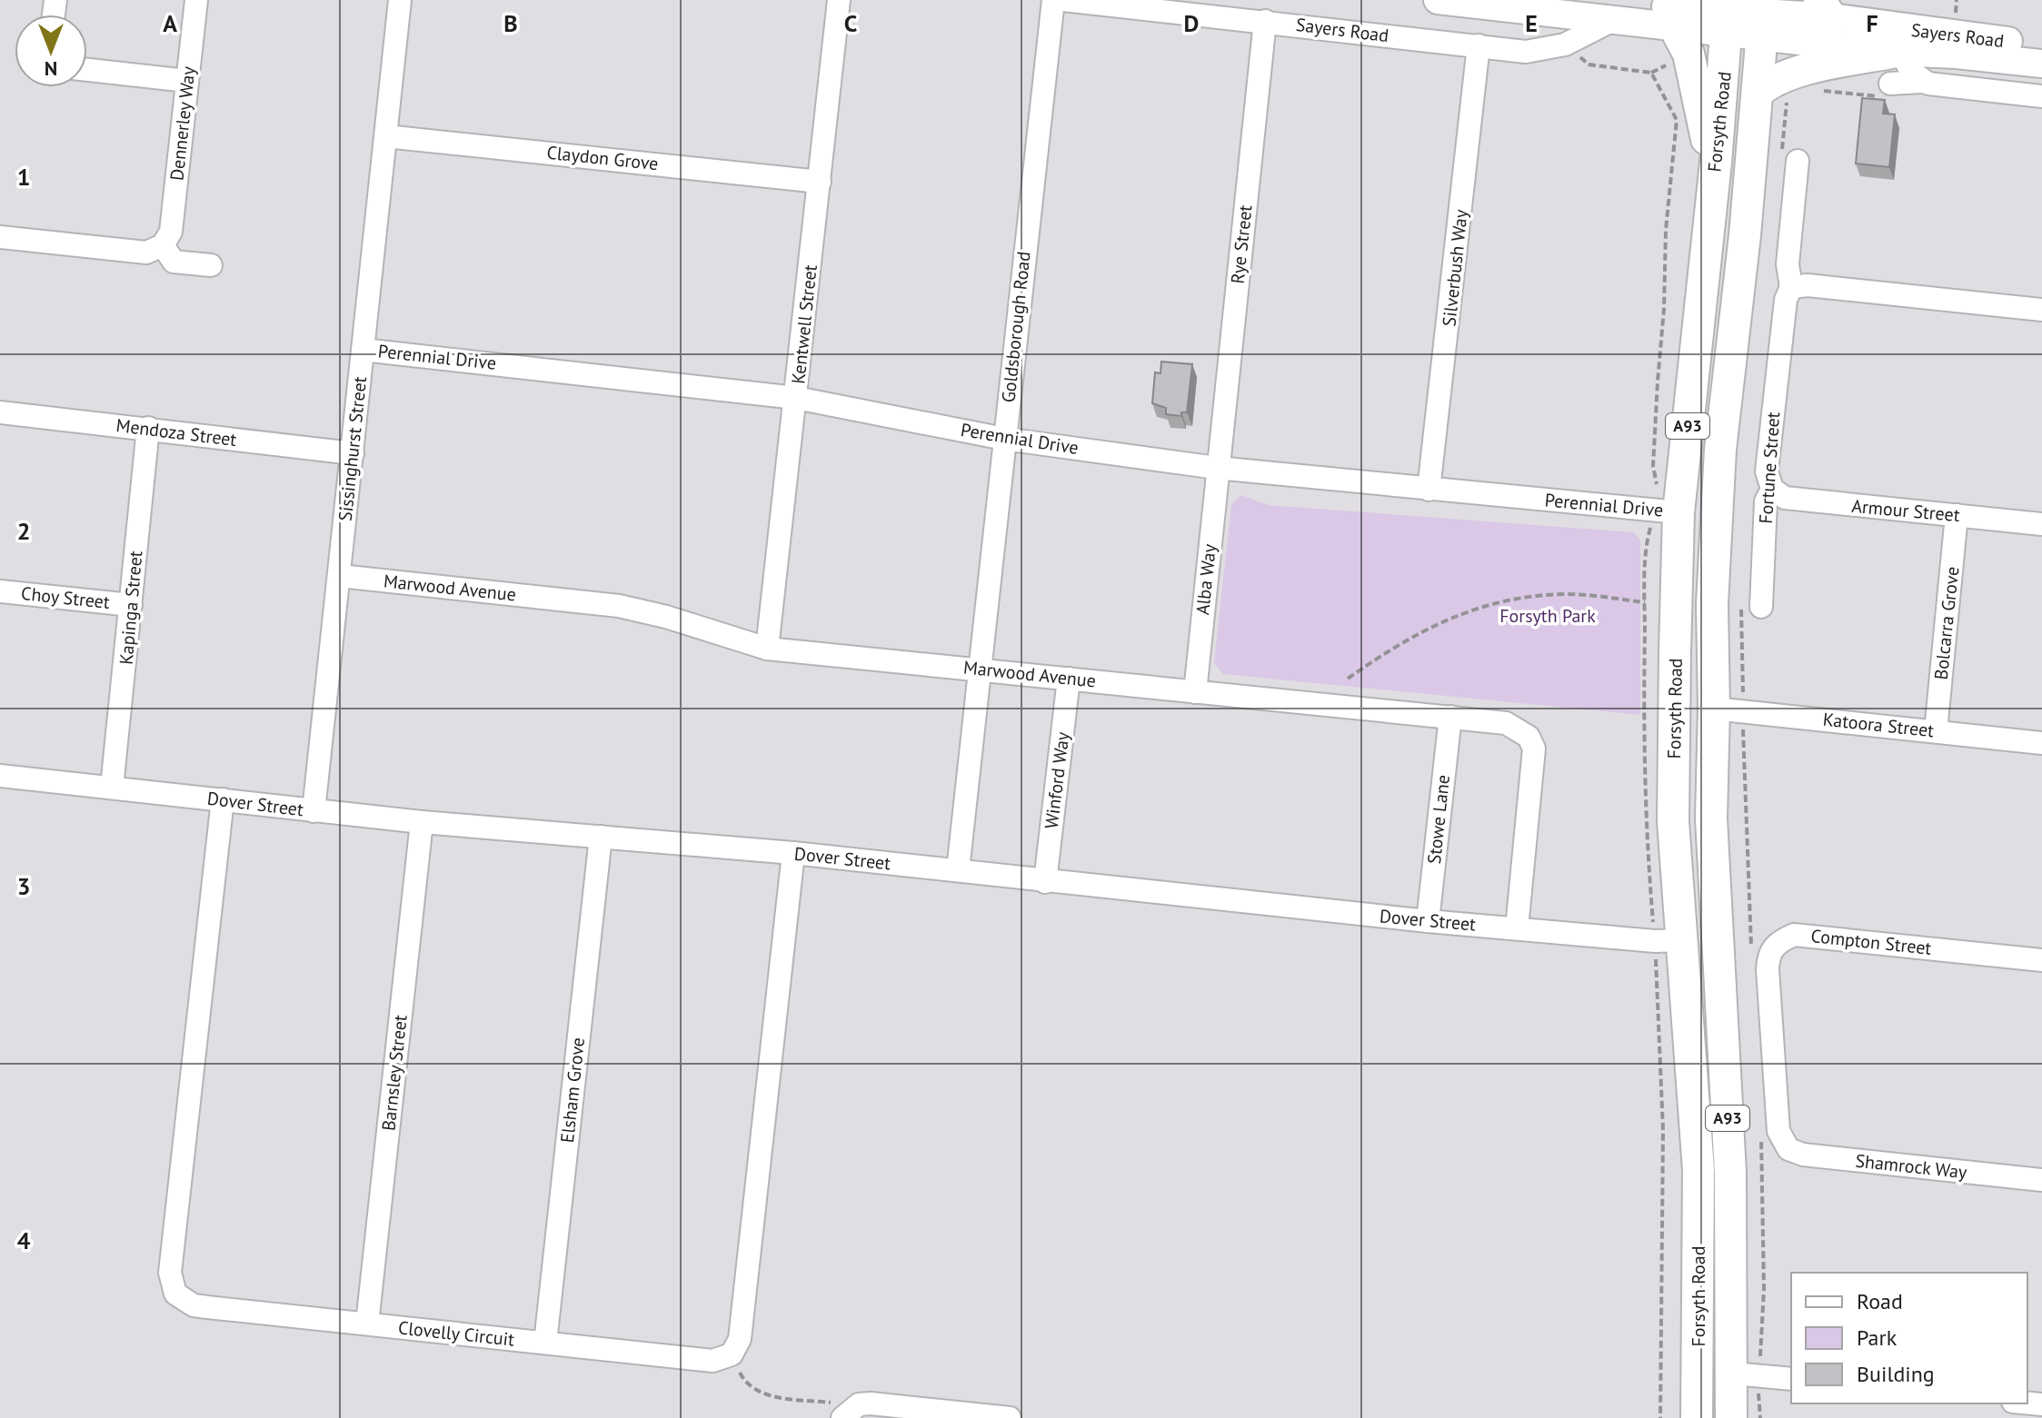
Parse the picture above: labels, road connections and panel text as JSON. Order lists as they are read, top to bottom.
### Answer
{
  "streets": {
    "highway": ["Forsyth Road", "A93"],
    "main road": ["Sayers Road"],
    "street": [
      "Dennerley Way",
      "Claydon Grove",
      "Rye Street",
      "Silverbush Way",
      "Kentwell Street",
      "Goldsborough Road",
      "Perennial Drive",
      "Mendoza Street",
      "Sissinghurst Street",
      "Fortune Street",
      "Armour Street",
      "Alba Way",
      "Marwood Avenue",
      "Choy Street",
      "Kapinga Street",
      "Bolcarra Grove",
      "Katoora Street",
      "Winford Way",
      "Dover Street",
      "Stowe Lane",
      "Compton Street",
      "Barnsley Street",
      "Elsham Grove",
      "Shamrock Way",
      "Clovelly Circuit"
    ]
  },
  "crossings": [
    ["Sayers Road", "Forsyth Road"],
    ["Sayers Road", "Rye Street"],
    ["Sayers Road", "Silverbush Way"],
    ["Forsyth Road", "Perennial Drive"],
    ["Forsyth Road", "Katoora Street"],
    ["Forsyth Road", "Dover Street"],
    ["Claydon Grove", "Kentwell Street"],
    ["Claydon Grove", "Sissinghurst Street"],
    ["Rye Street", "Perennial Drive"],
    ["Rye Street", "Alba Way"],
    ["Silverbush Way", "Perennial Drive"],
    ["Kentwell Street", "Perennial Drive"],
    ["Kentwell Street", "Marwood Avenue"],
    ["Goldsborough Road", "Perennial Drive"],
    ["Goldsborough Road", "Marwood Avenue"],
    ["Goldsborough Road", "Dover Street"],
    ["Perennial Drive", "Sissinghurst Street"],
    ["Perennial Drive", "Alba Way"],
    ["Mendoza Street", "Sissinghurst Street"],
    ["Mendoza Street", "Kapinga Street"],
    ["Sissinghurst Street", "Marwood Avenue"],
    ["Sissinghurst Street", "Dover Street"],
    ["Fortune Street", "Armour Street"],
    ["Armour Street", "Bolcarra Grove"],
    ["Alba Way", "Marwood Avenue"],
    ["Marwood Avenue", "Winford Way"],
    ["Marwood Avenue", "Dover Street"],
    ["Marwood Avenue", "Stowe Lane"],
    ["Choy Street", "Kapinga Street"],
    ["Kapinga Street", "Dover Street"],
    ["Bolcarra Grove", "Katoora Street"],
    ["Winford Way", "Dover Street"],
    ["Dover Street", "Stowe Lane"],
    ["Dover Street", "Barnsley Street"],
    ["Dover Street", "Elsham Grove"],
    ["Dover Street", "Clovelly Circuit"],
    ["Compton Street", "Shamrock Way"],
    ["Barnsley Street", "Clovelly Circuit"],
    ["Elsham Grove", "Clovelly Circuit"]
  ],
  "parks": ["Forsyth Park"],
  "legend": ["Road", "Park", "Building"],
  "north": "bottom",
  "grid": {
    "columns": [
      "A",
      "B",
      "C",
      "D",
      "E",
      "F"
    ],
    "rows": [
      "1",
      "2",
      "3",
      "4"
    ]
  }
}
